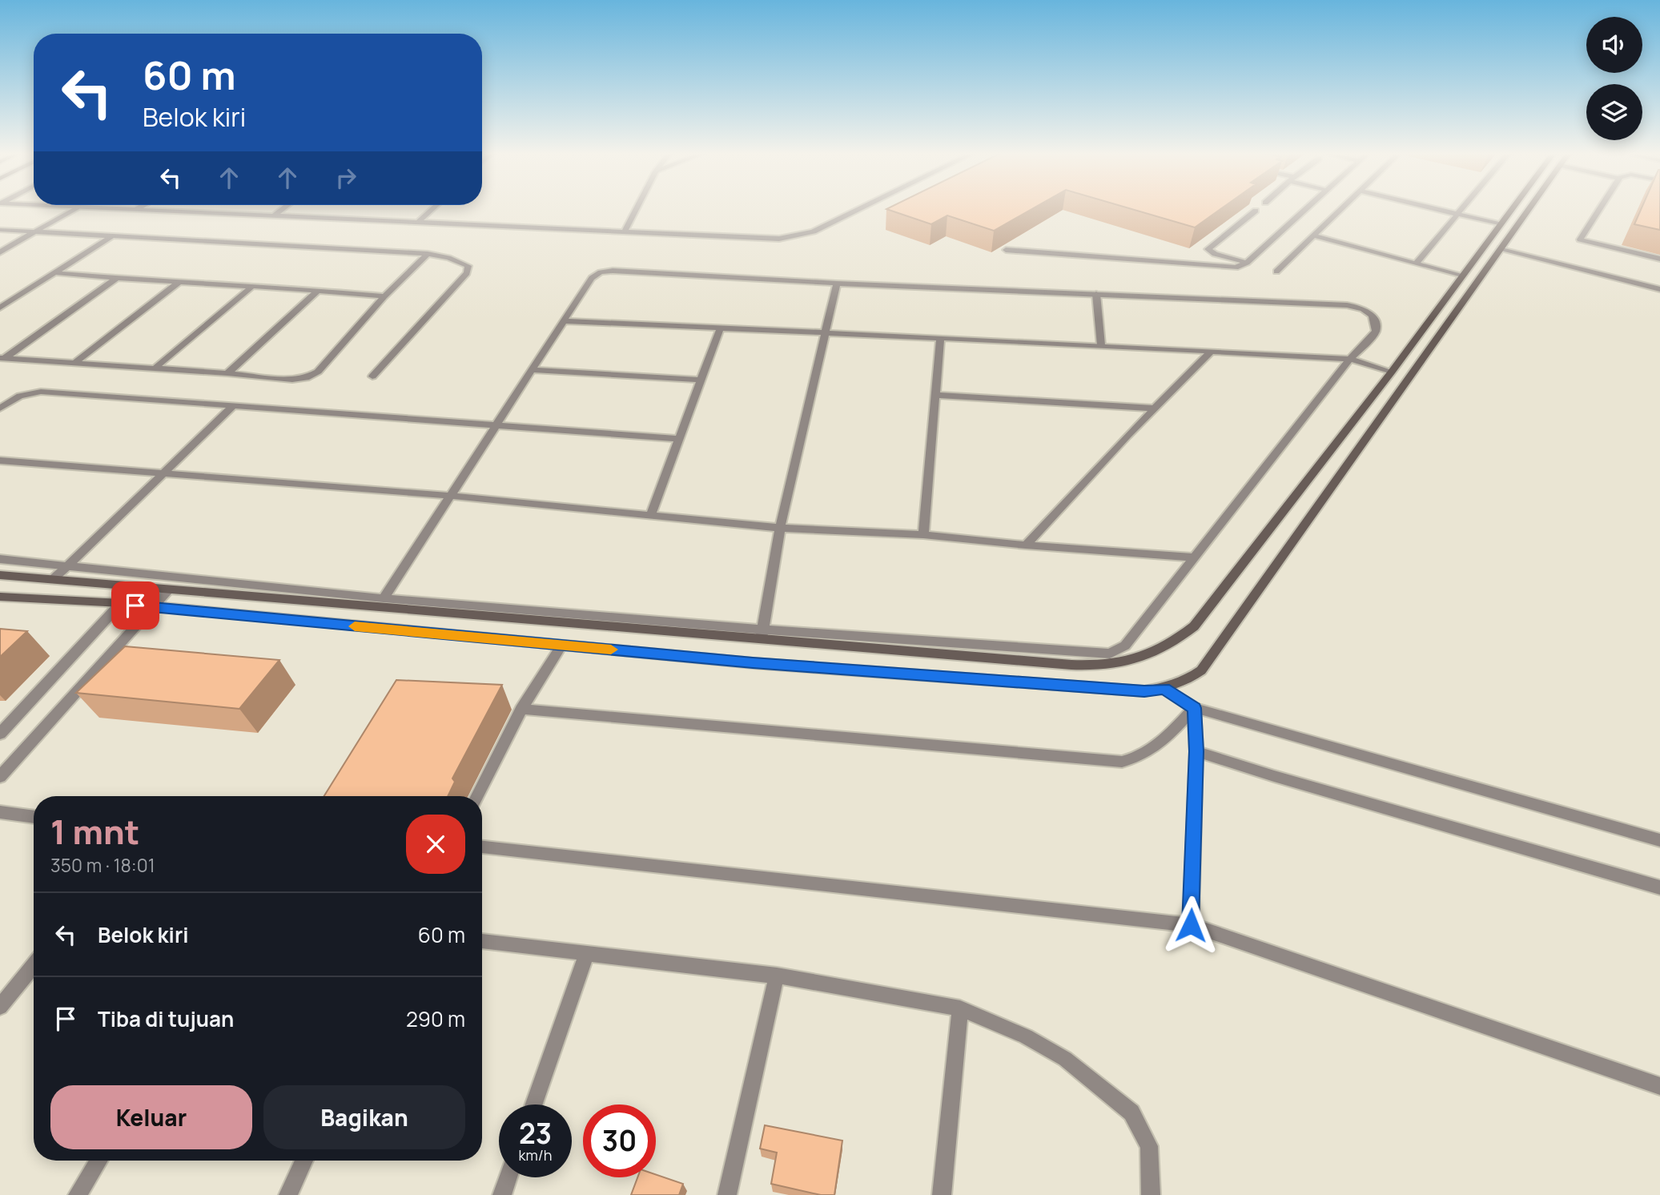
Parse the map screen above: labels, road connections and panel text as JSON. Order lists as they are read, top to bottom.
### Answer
{
  "page": {
    "turn": ["60 m", "Belok kiri"],
    "heading": ["1 mnt", "350 m · 18:01"],
    "list": [
      {
        "name": "Belok kiri",
        "value": "60 m"
      },
      {
        "name": "Tiba di tujuan",
        "value": "290 m"
      }
    ],
    "buttons": ["Keluar", "Bagikan"],
    "speed": "23 km/h",
    "limit": "30"
  }
}
